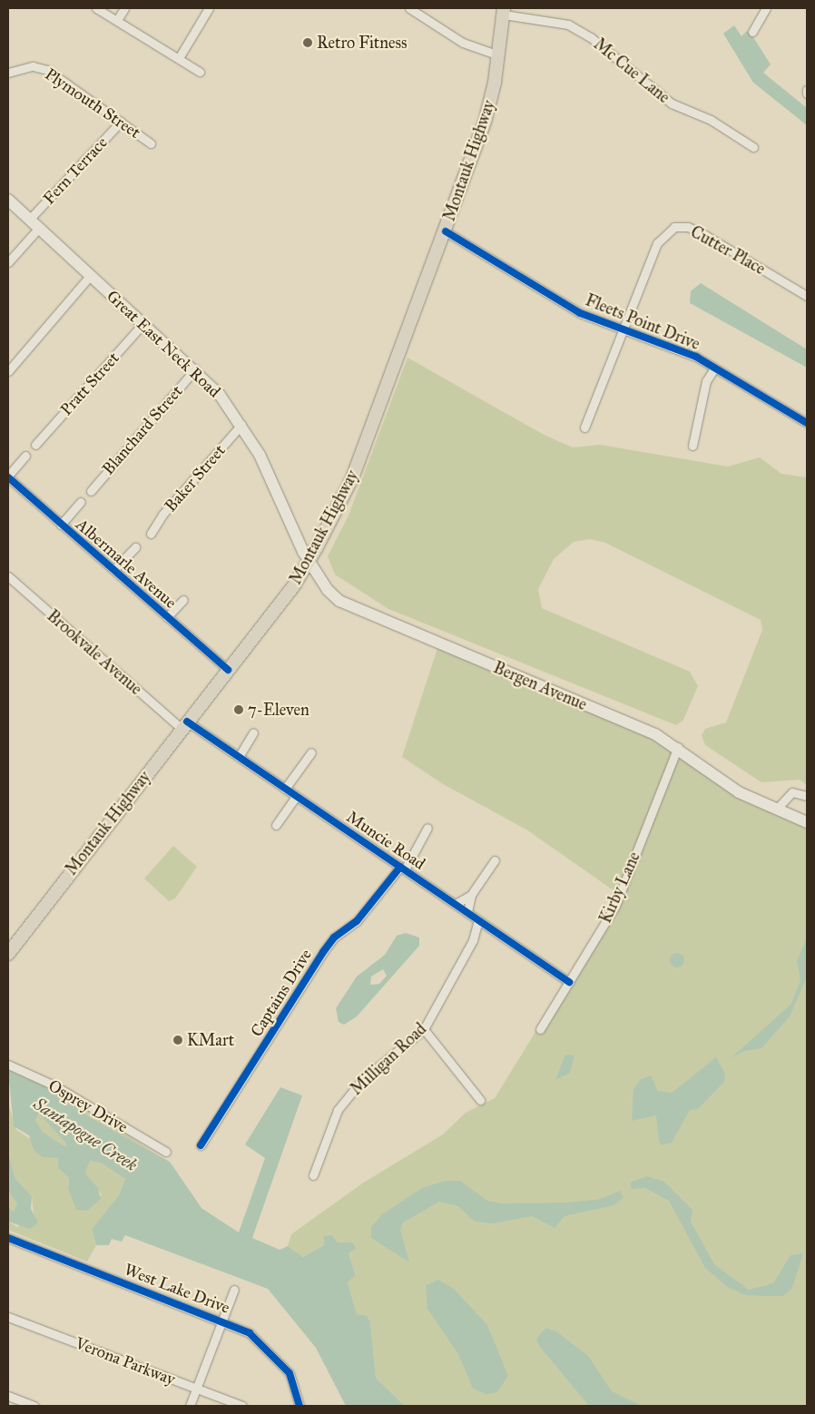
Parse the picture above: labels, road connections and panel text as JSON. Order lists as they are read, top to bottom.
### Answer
{
  "streets": {
    "main road": ["Montauk Highway", "Great East Neck Road", "Bergen Avenue"],
    "street": [
      "Mc Cue Lane",
      "Plymouth Street",
      "Fern Terrace",
      "Cutter Place",
      "Fleets Point Drive",
      "Pratt Street",
      "Blanchard Street",
      "Baker Street",
      "Albermarle Avenue",
      "Brookvale Avenue",
      "Muncie Road",
      "Kirby Lane",
      "Captains Drive",
      "Milligan Road",
      "Osprey Drive",
      "West Lake Drive",
      "Verona Parkway"
    ]
  },
  "crossings": [
    ["Mc Cue Lane", "Montauk Highway"],
    ["Plymouth Street", "Fern Terrace"],
    ["Montauk Highway", "Fleets Point Drive"],
    ["Montauk Highway", "Great East Neck Road"],
    ["Montauk Highway", "Albermarle Avenue"],
    ["Montauk Highway", "Brookvale Avenue"],
    ["Montauk Highway", "Bergen Avenue"],
    ["Montauk Highway", "Muncie Road"],
    ["Fern Terrace", "Great East Neck Road"],
    ["Cutter Place", "Fleets Point Drive"],
    ["Great East Neck Road", "Pratt Street"],
    ["Great East Neck Road", "Blanchard Street"],
    ["Great East Neck Road", "Baker Street"],
    ["Great East Neck Road", "Bergen Avenue"],
    ["Brookvale Avenue", "Muncie Road"],
    ["Bergen Avenue", "Kirby Lane"],
    ["Muncie Road", "Kirby Lane"],
    ["Muncie Road", "Captains Drive"],
    ["Muncie Road", "Milligan Road"]
  ],
  "water": ["Santapogue Creek"],
  "places": ["Retro Fitness", "7-Eleven", "KMart"]
}
